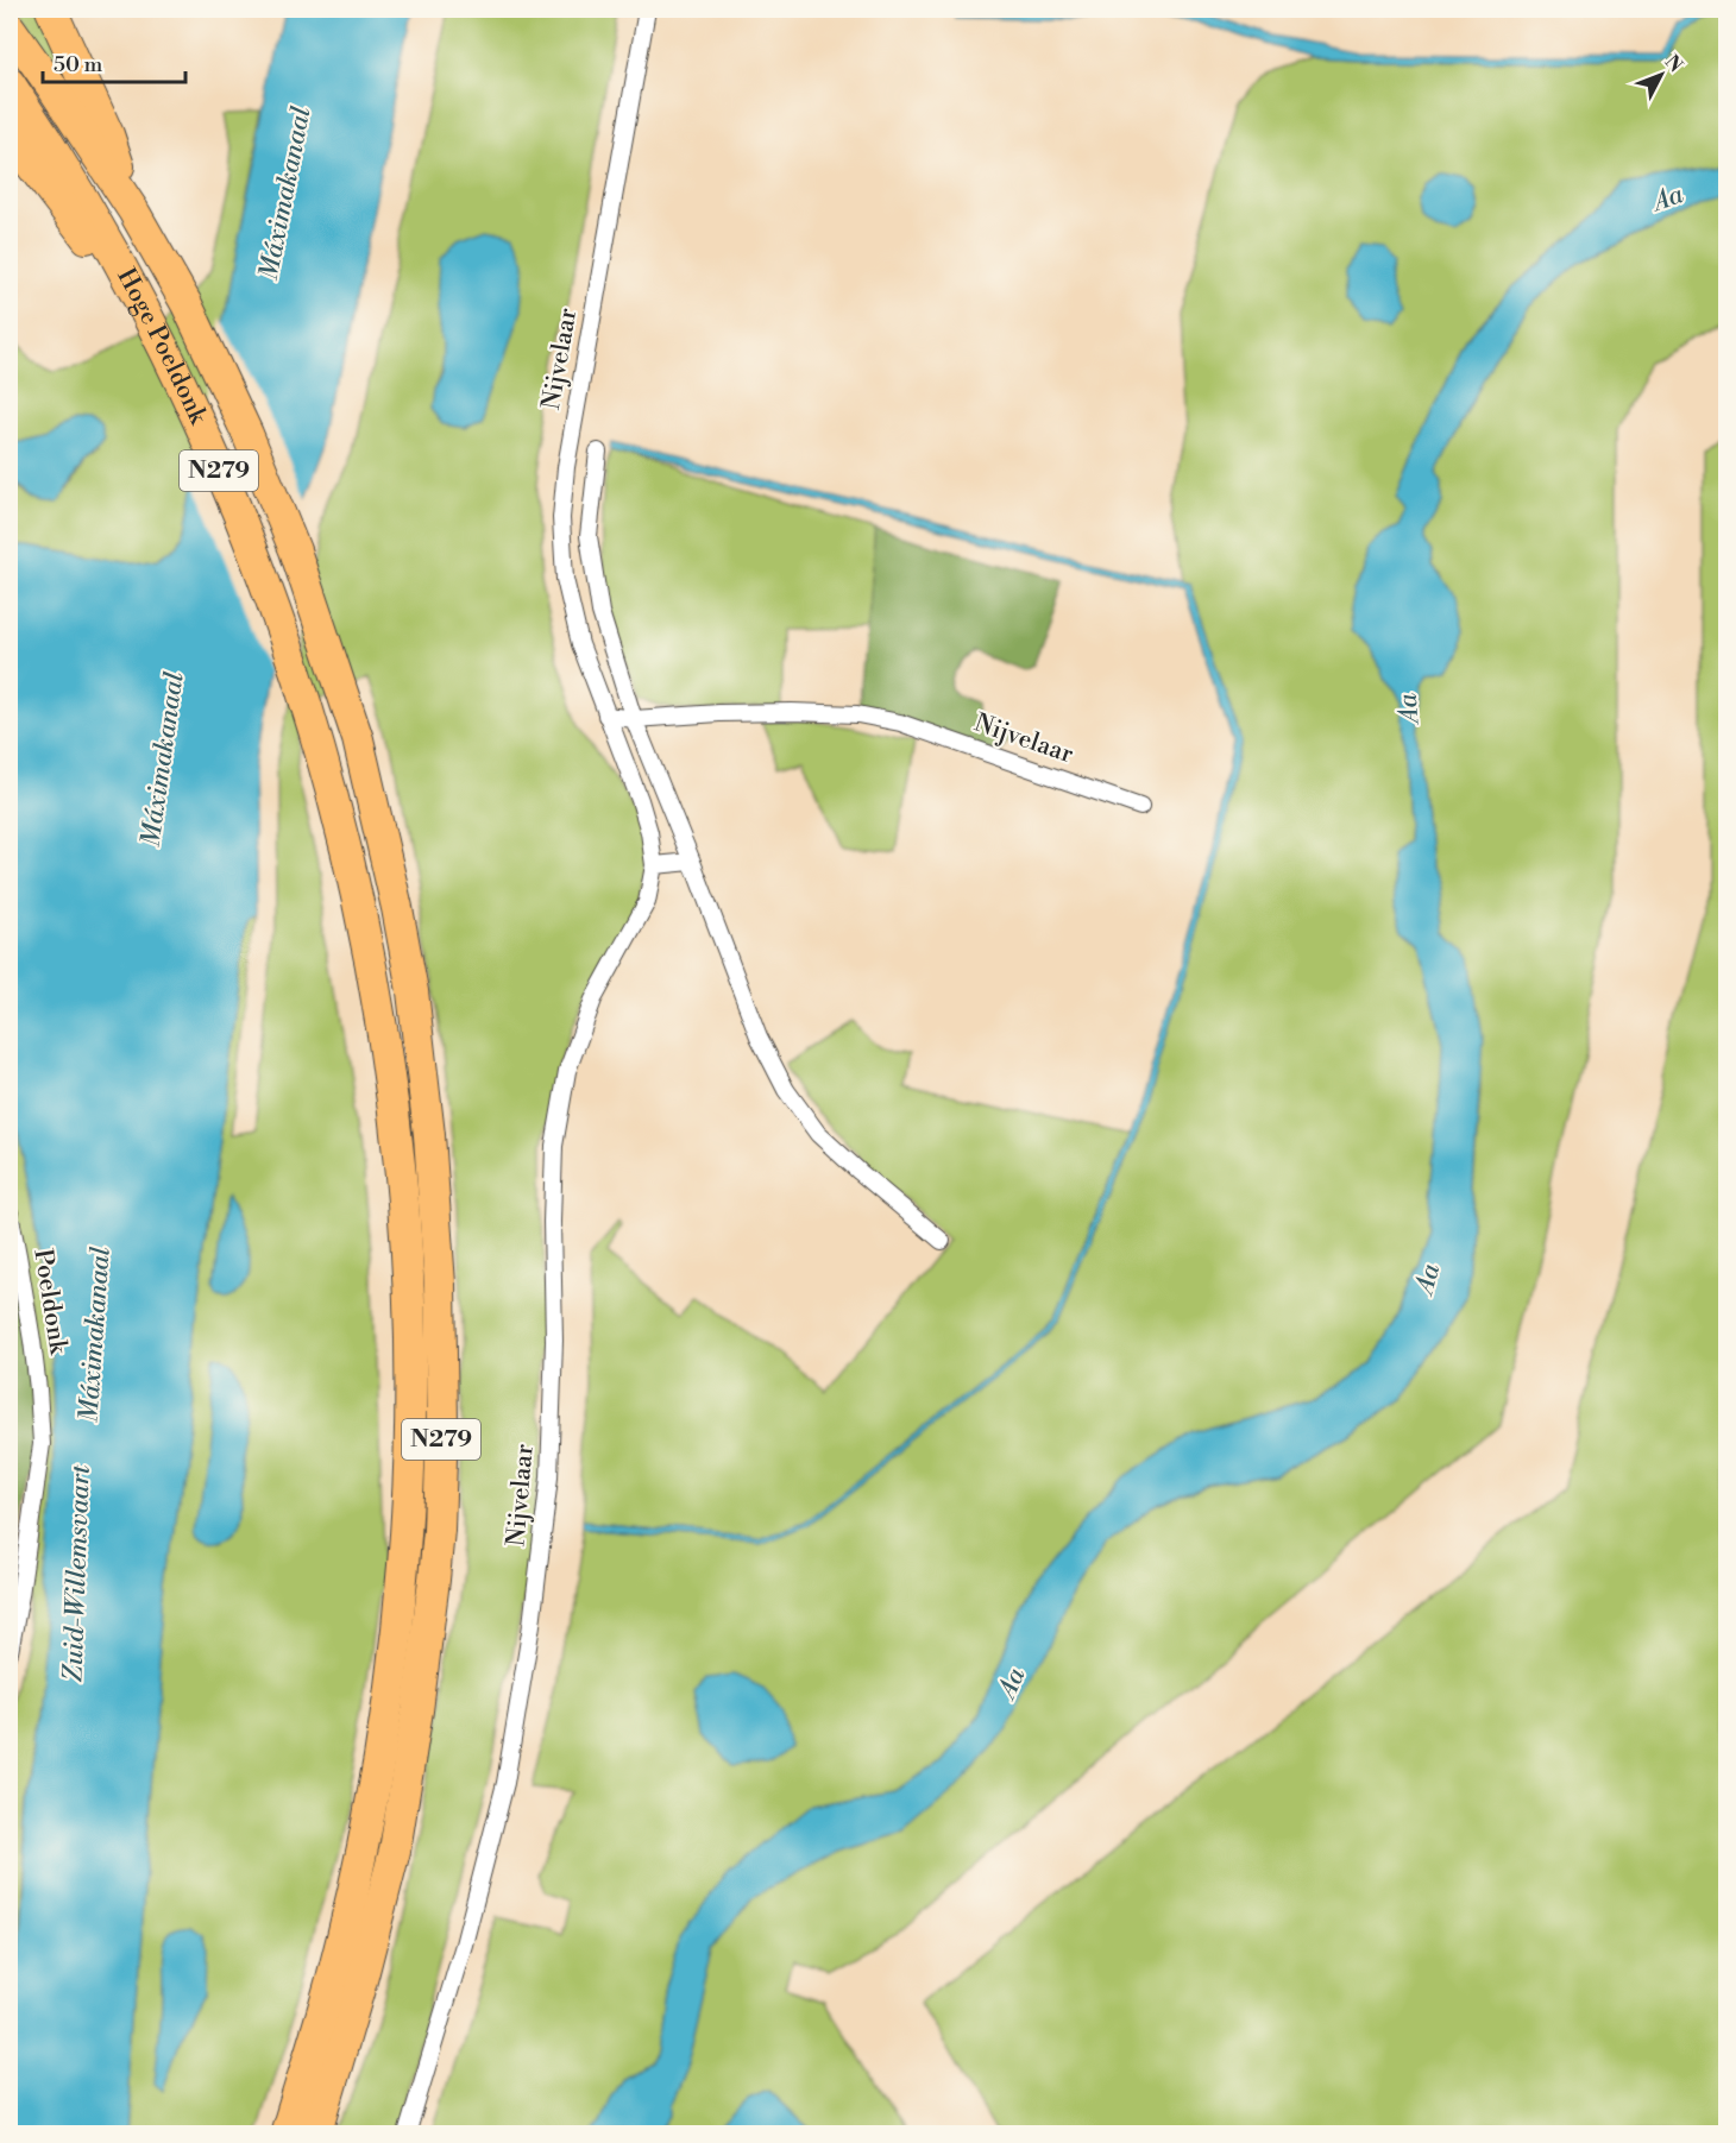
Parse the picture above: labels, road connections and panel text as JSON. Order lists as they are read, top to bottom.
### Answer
{
  "streets": {
    "highway": ["Hoge Poeldonk", "N279"],
    "street": ["Nijvelaar", "Poeldonk"]
  },
  "crossings": [
    ["Hoge Poeldonk", "N279"]
  ],
  "water": ["Máximakanaal", "Aa", "Zuid-Willemsvaart"],
  "scale_bar": "50 m",
  "north": "top right"
}
